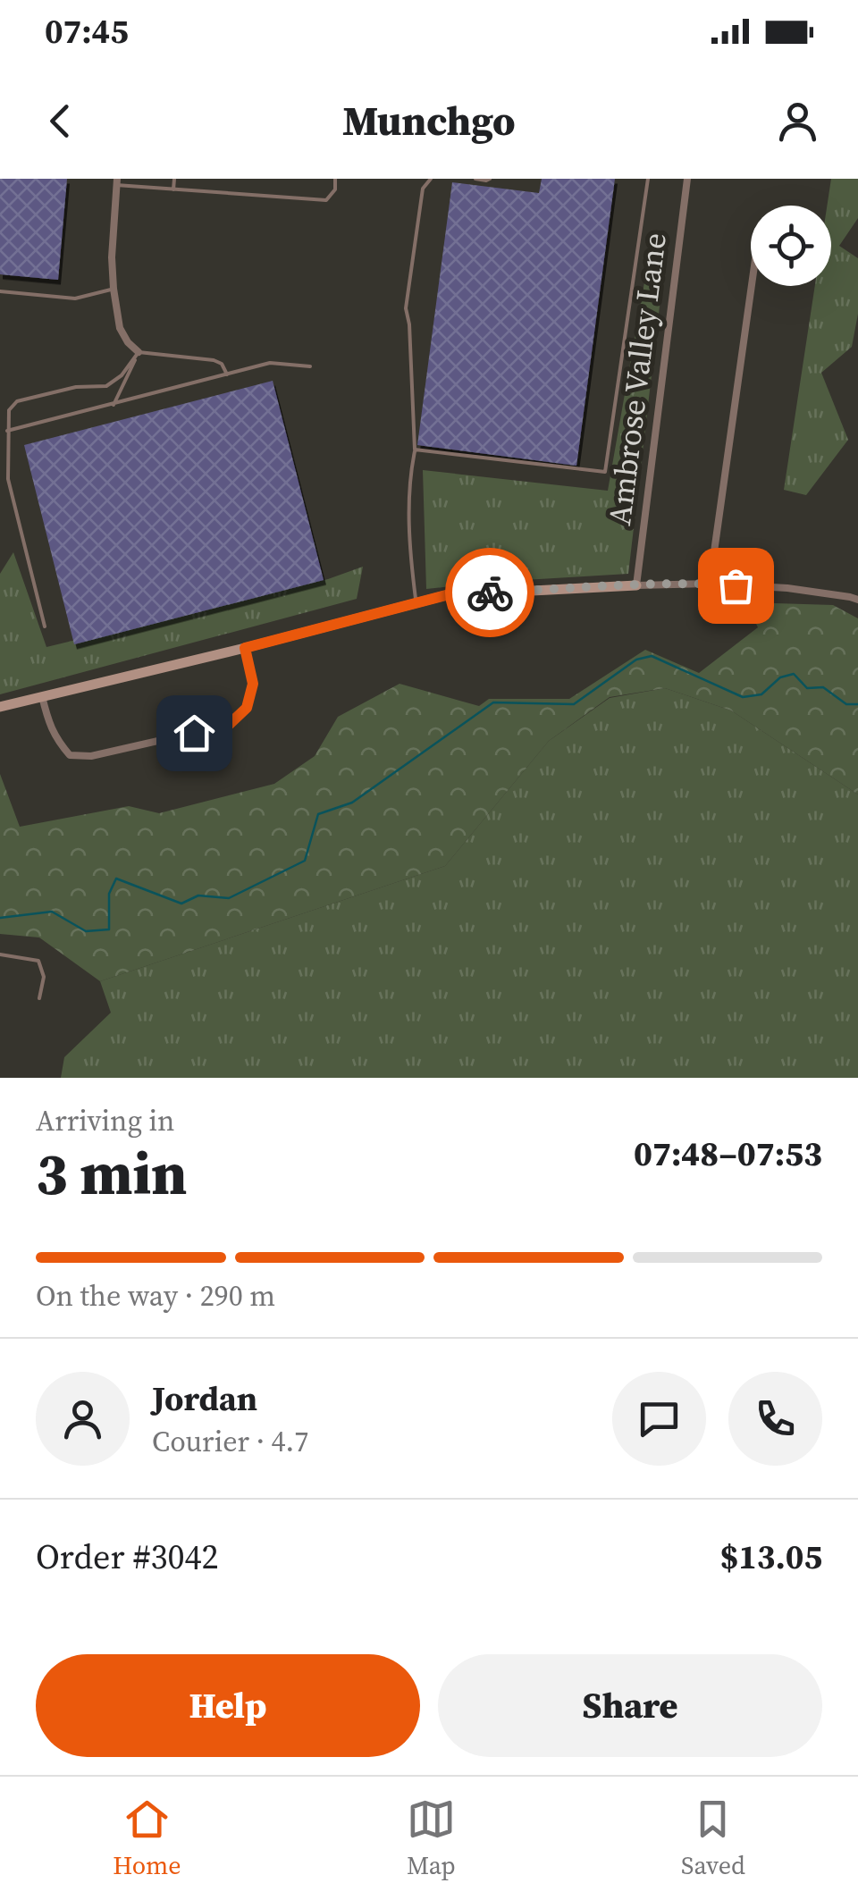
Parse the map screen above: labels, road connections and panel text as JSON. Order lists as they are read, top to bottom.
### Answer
{
  "streets": {
    "street": ["Ambrose Valley Lane"]
  },
  "page": {
    "status": "07:45",
    "header": "Munchgo",
    "heading": ["3 min", "Arriving in", "07:48–07:53"],
    "panel": [
      "Jordan",
      "Courier · 4.7",
      "Order #3042",
      "$13.05"
    ],
    "bar": "On the way · 290 m",
    "buttons": ["Help", "Share"],
    "tabs": ["Home", "Map", "Saved"]
  }
}
